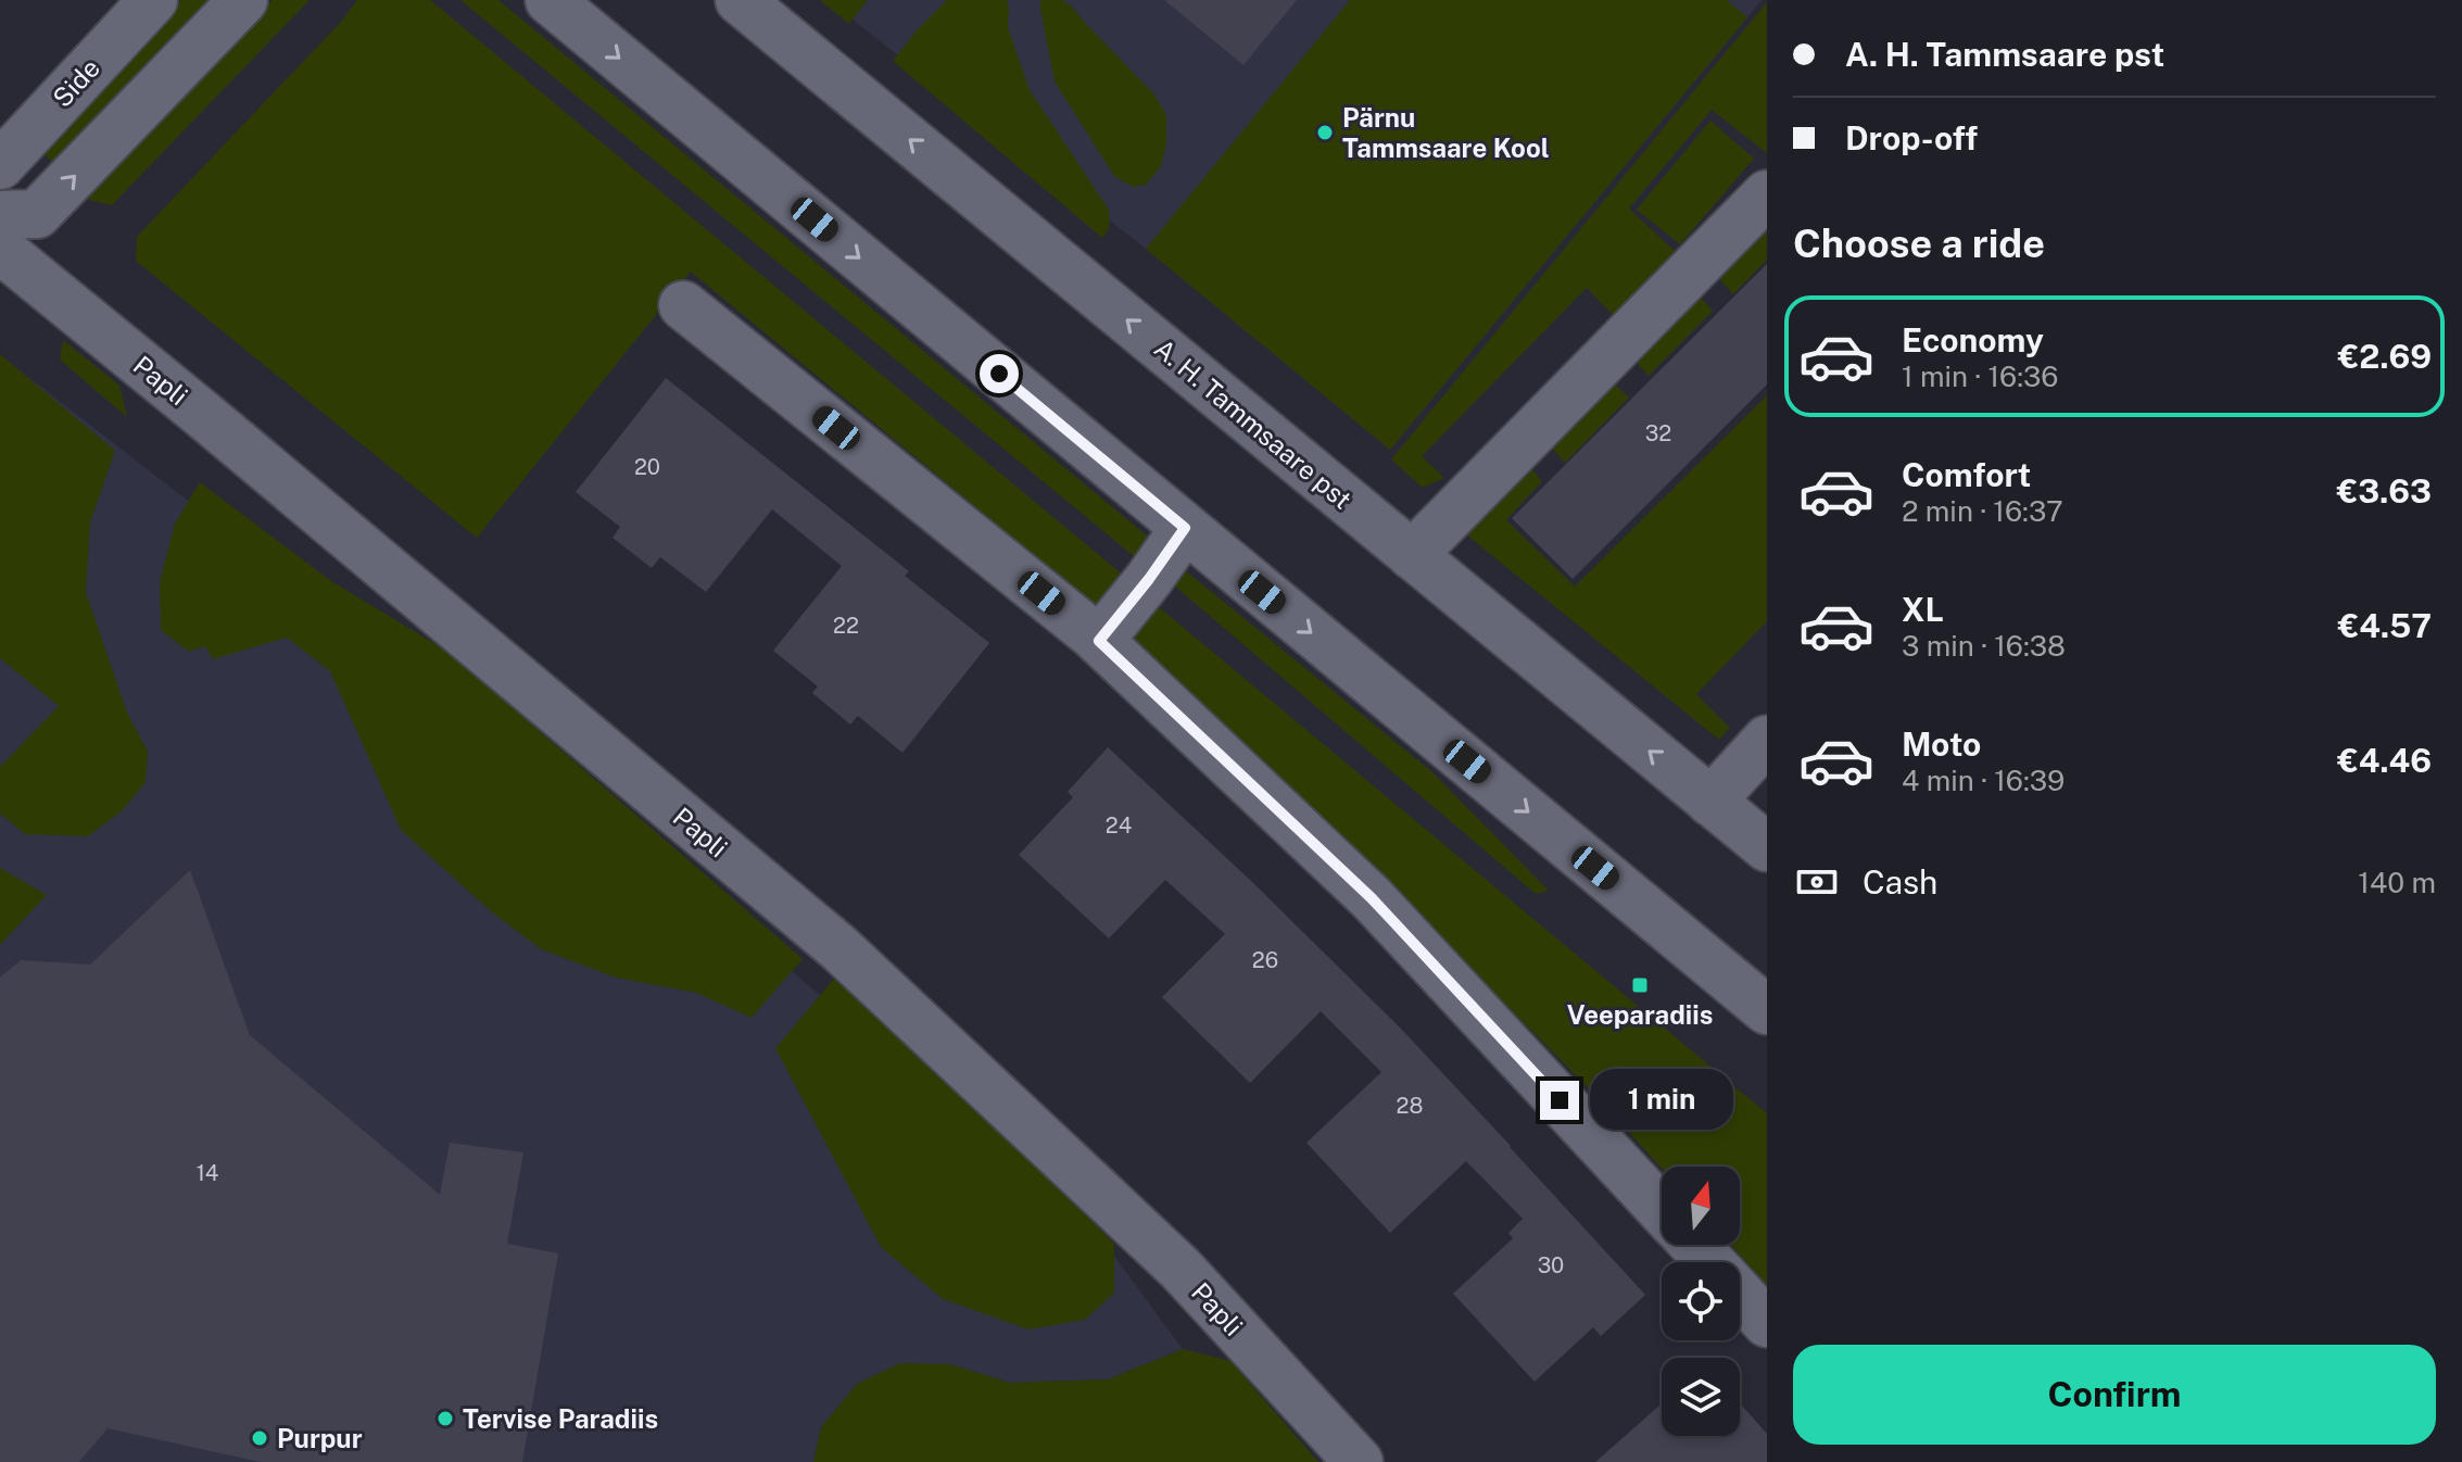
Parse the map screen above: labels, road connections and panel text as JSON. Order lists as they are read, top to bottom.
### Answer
{
  "streets": {
    "street": ["Side", "Papli", "A. H. Tammsaare pst"]
  },
  "places": {
    "other": ["Pärnu Tammsaare Kool", "Tervise Paradiis", "Purpur"],
    "transit": ["Veeparadiis"]
  },
  "house_numbers": [
    "32",
    "20",
    "22",
    "24",
    "26",
    "28",
    "14",
    "30"
  ],
  "north": "top",
  "page": {
    "banner": ["A. H. Tammsaare pst", "Drop-off"],
    "heading": "Choose a ride",
    "list": [
      {
        "name": "Economy",
        "note": "1 min · 16:36",
        "value": "€2.69"
      },
      {
        "name": "Comfort",
        "note": "2 min · 16:37",
        "value": "€3.63"
      },
      {
        "name": "XL",
        "note": "3 min · 16:38",
        "value": "€4.57"
      },
      {
        "name": "Moto",
        "note": "4 min · 16:39",
        "value": "€4.46"
      }
    ],
    "pay": ["Cash", "140 m"],
    "bubble": "1 min",
    "buttons": "Confirm"
  }
}
